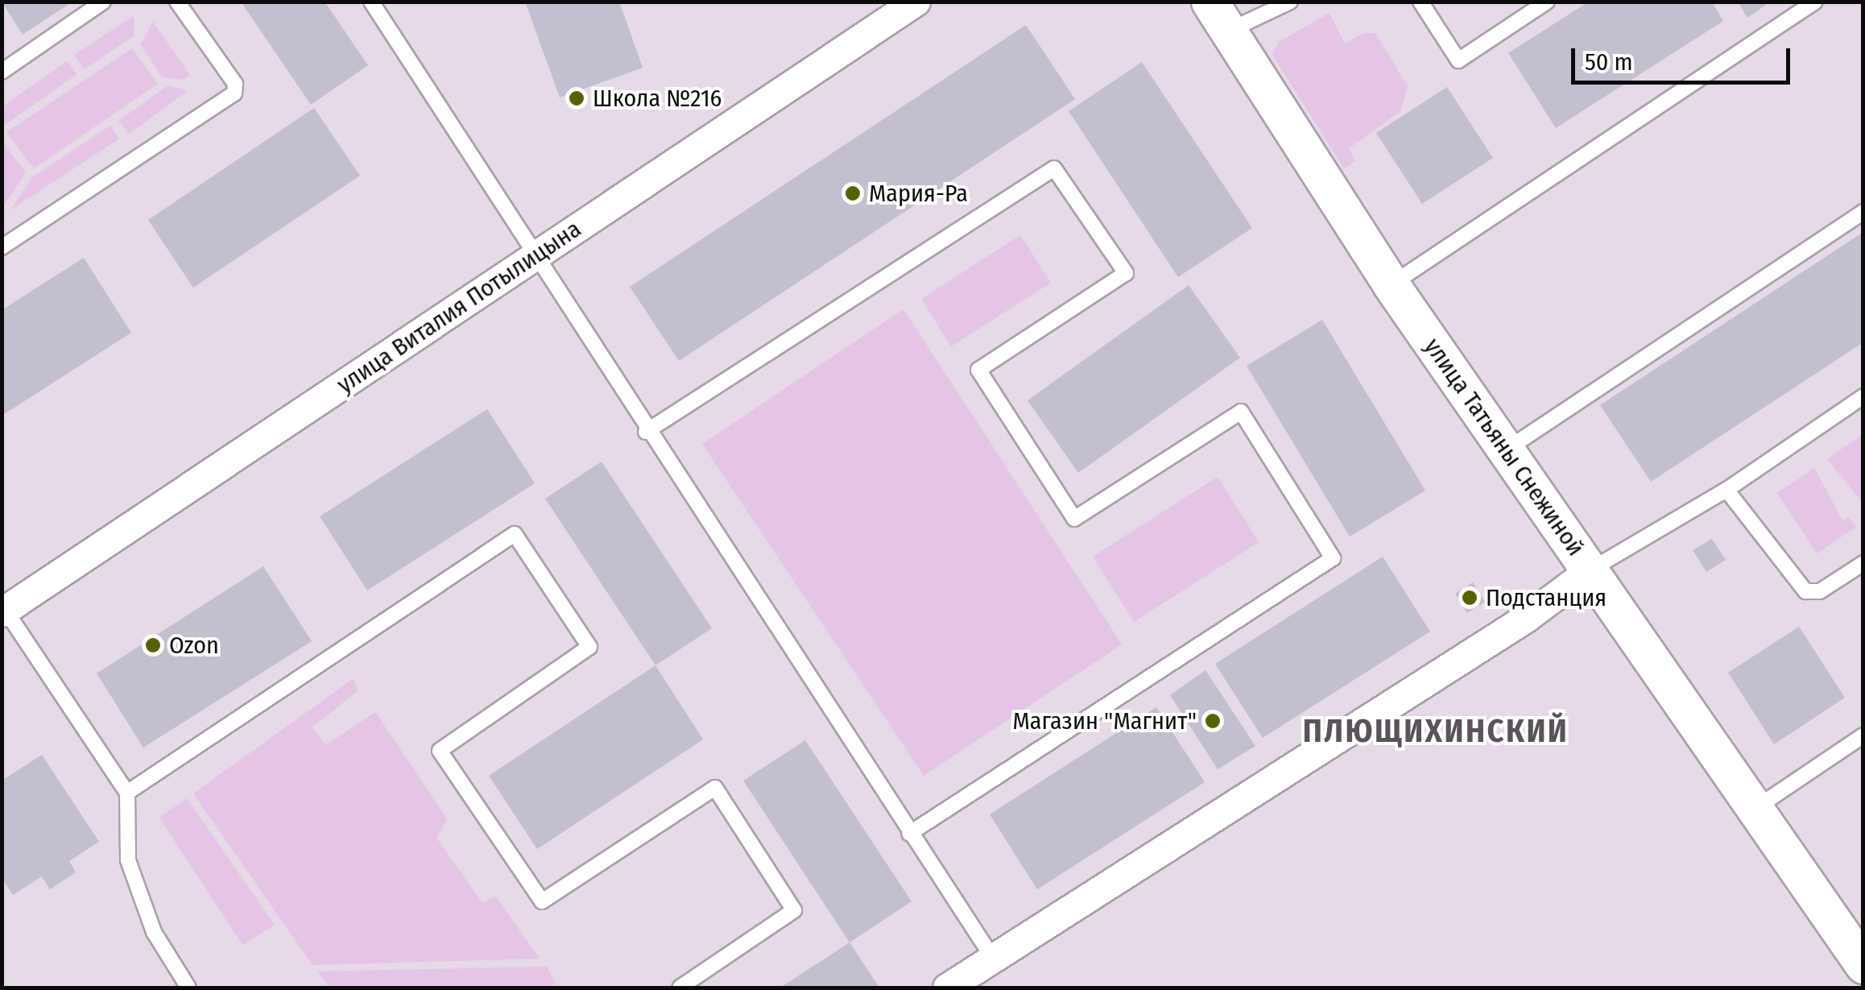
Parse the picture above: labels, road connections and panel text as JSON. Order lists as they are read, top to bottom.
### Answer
{
  "streets": {
    "street": ["улица Виталия Потылицына", "улица Татьяны Снежиной"]
  },
  "districts": ["ПЛЮЩИХИНСКИЙ"],
  "places": [
    "Школа №216",
    "Мария-Ра",
    "Подстанция",
    "Ozon",
    "Магазин \"Магнит\""
  ],
  "scale_bar": "50 m"
}
